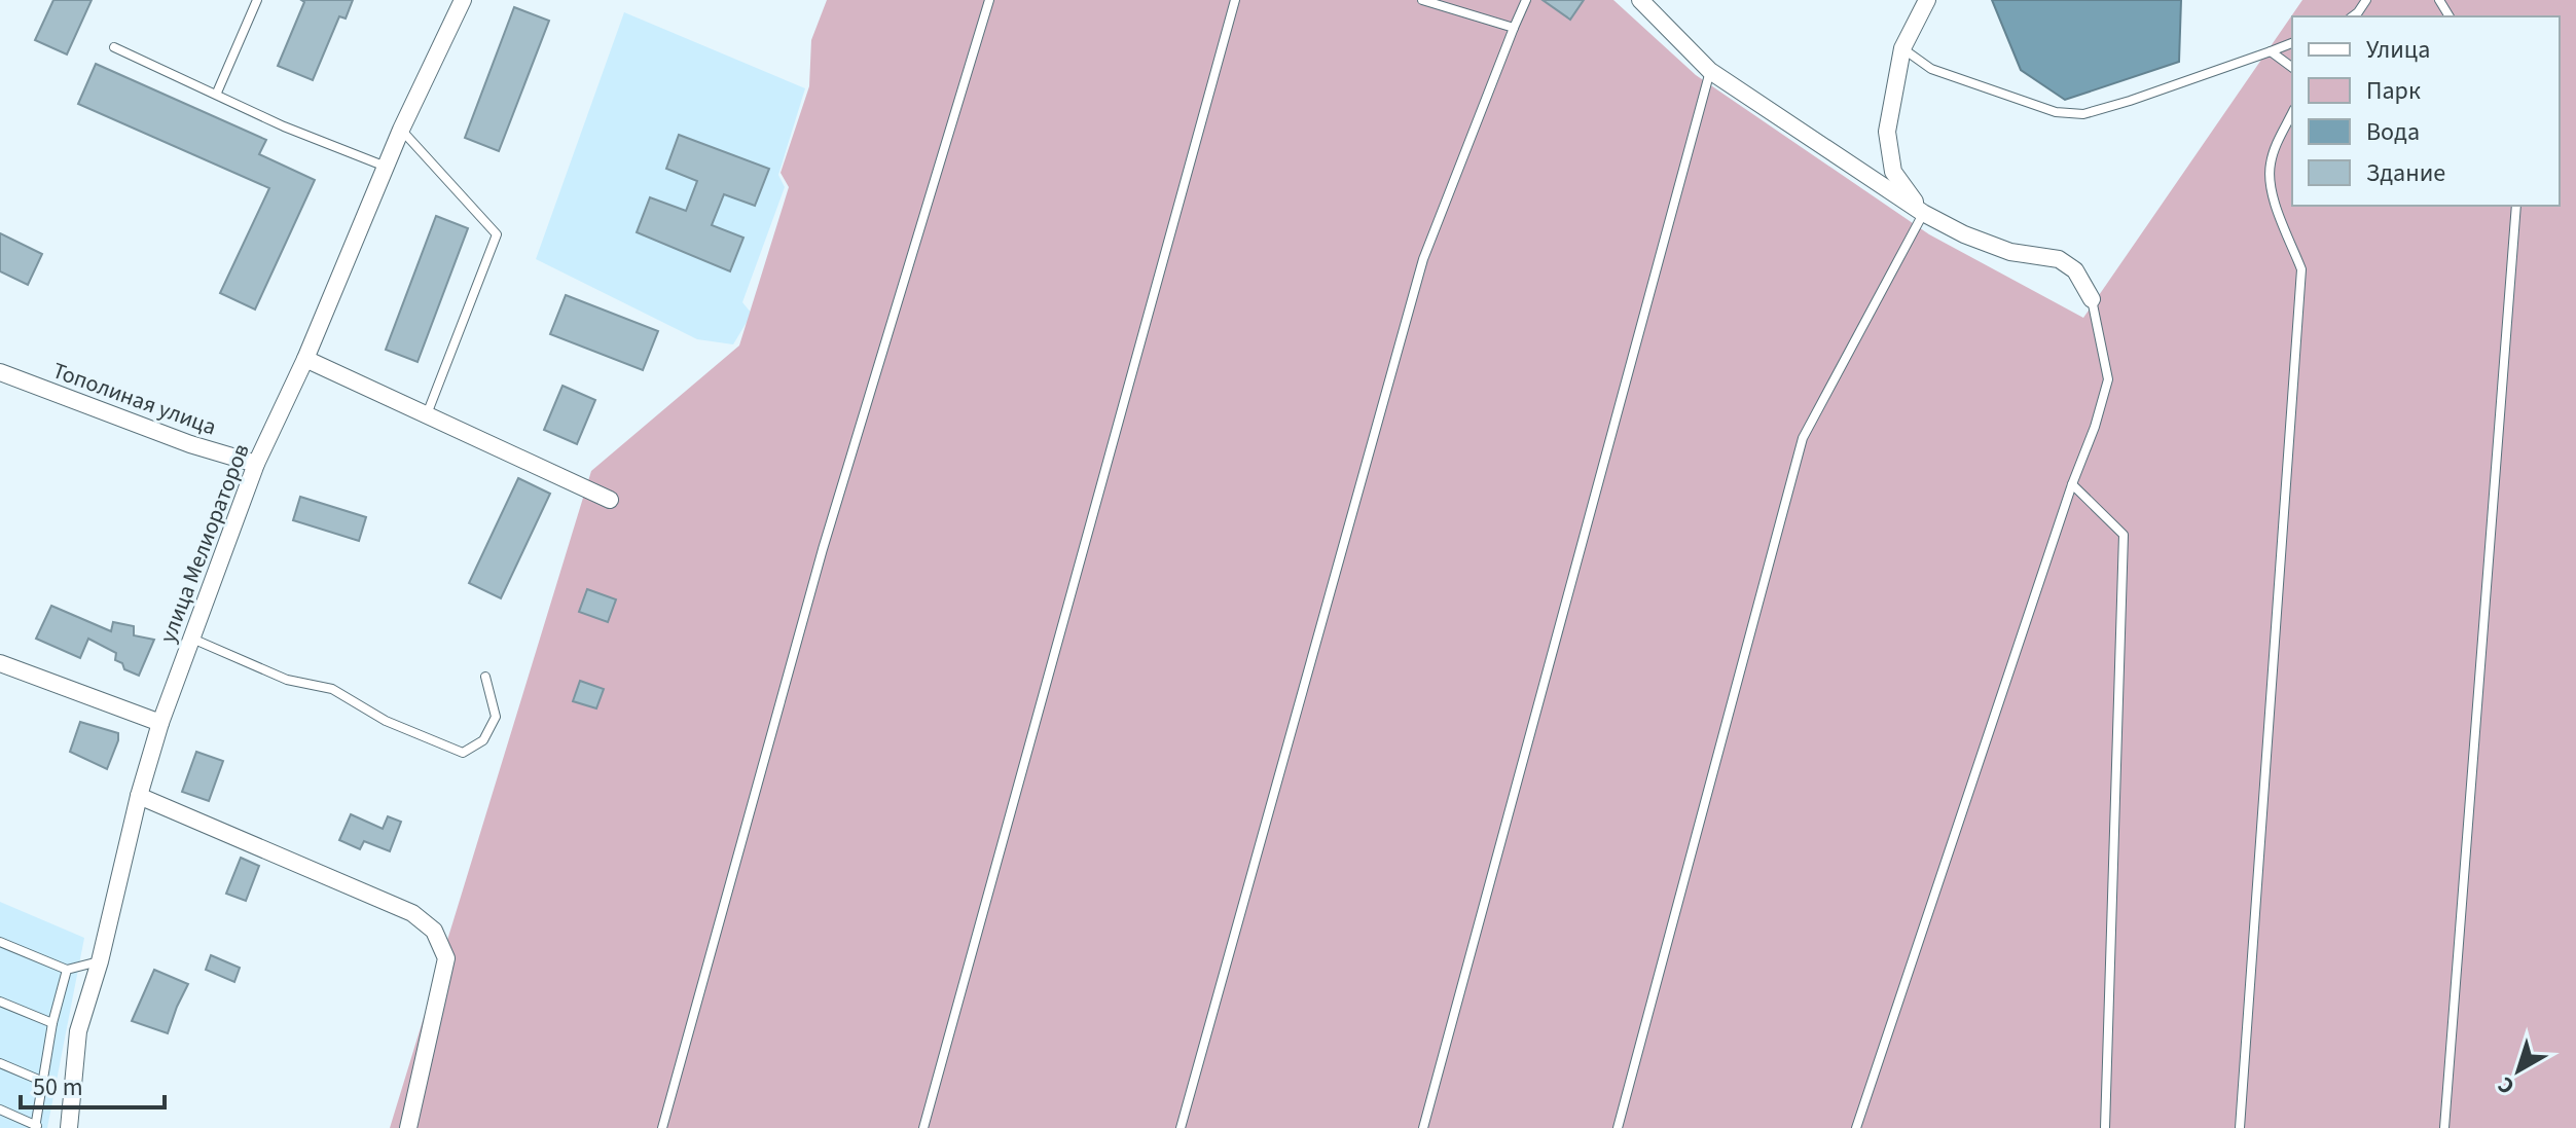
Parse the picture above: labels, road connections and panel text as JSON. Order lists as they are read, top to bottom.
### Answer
{
  "streets": {
    "street": ["Тополиная улица", "улица Мелиораторов"]
  },
  "crossings": [
    ["Тополиная улица", "улица Мелиораторов"]
  ],
  "legend": [
    "Улица",
    "Парк",
    "Вода",
    "Здание"
  ],
  "scale_bar": "50 m",
  "north": "bottom left"
}
